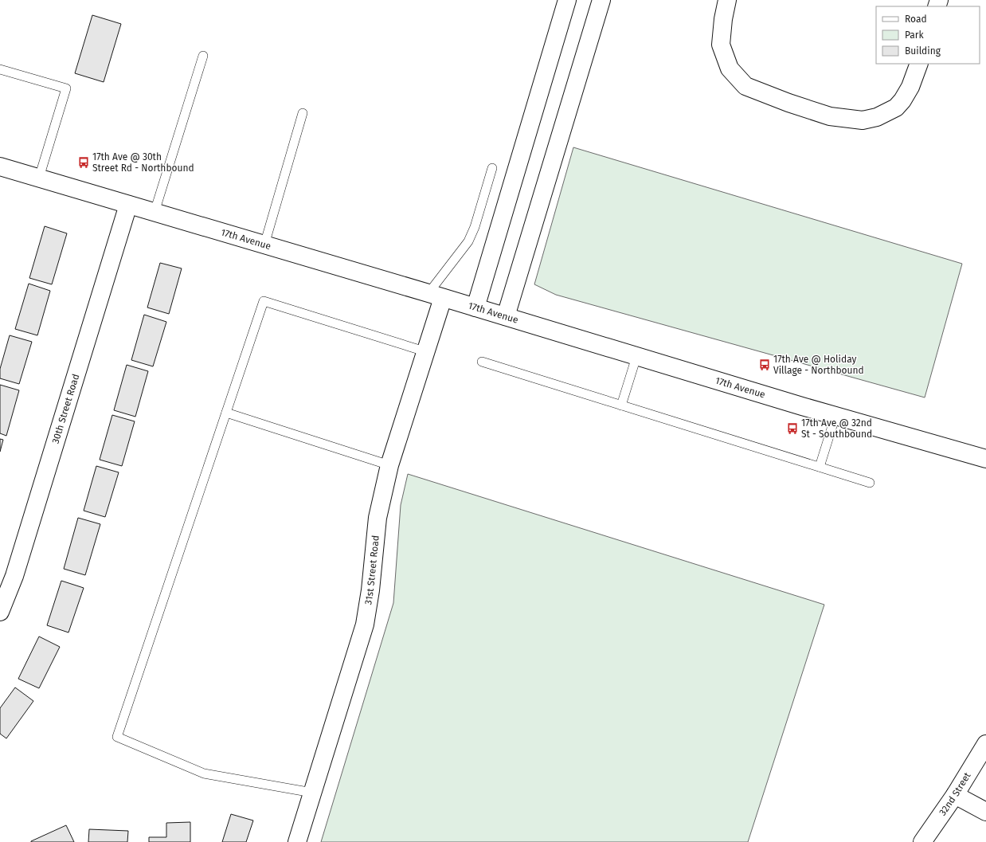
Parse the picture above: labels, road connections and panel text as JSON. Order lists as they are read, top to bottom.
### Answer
{
  "streets": {
    "street": [
      "17th Avenue",
      "30th Street Road",
      "31st Street Road",
      "32nd Street"
    ]
  },
  "crossings": [
    ["17th Avenue", "30th Street Road"],
    ["17th Avenue", "31st Street Road"]
  ],
  "places": {
    "bus stop": ["17th Ave @ 30th Street Rd - Northbound", "17th Ave @ Holiday Village - Northbound", "17th Ave @ 32nd St - Southbound"]
  },
  "legend": ["Road", "Park", "Building"]
}
